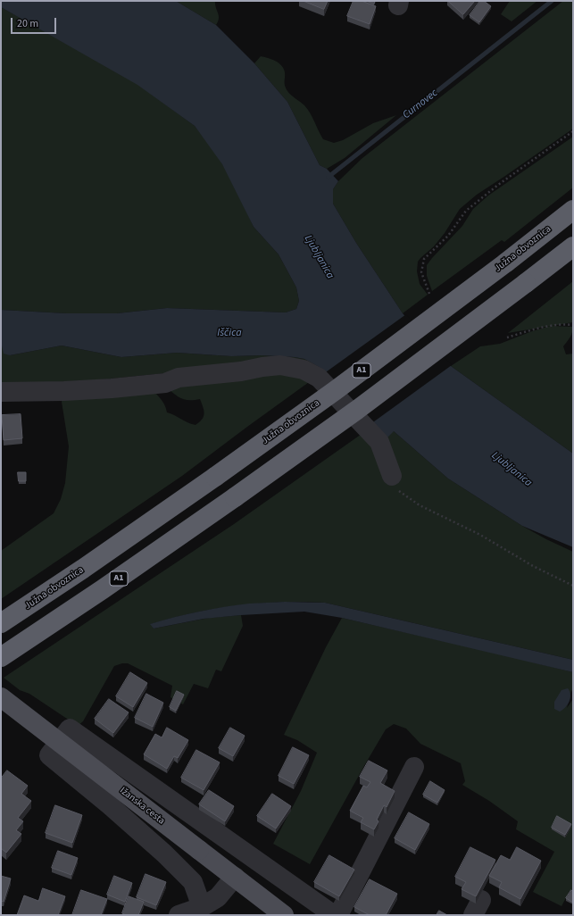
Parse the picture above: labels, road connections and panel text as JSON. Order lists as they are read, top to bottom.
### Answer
{
  "streets": {
    "highway": ["Južna obvoznica", "A1"],
    "main road": ["Ižanska cesta"]
  },
  "water": ["Curnovec", "Ljubljanica", "Iščica"],
  "scale_bar": "20 m"
}
